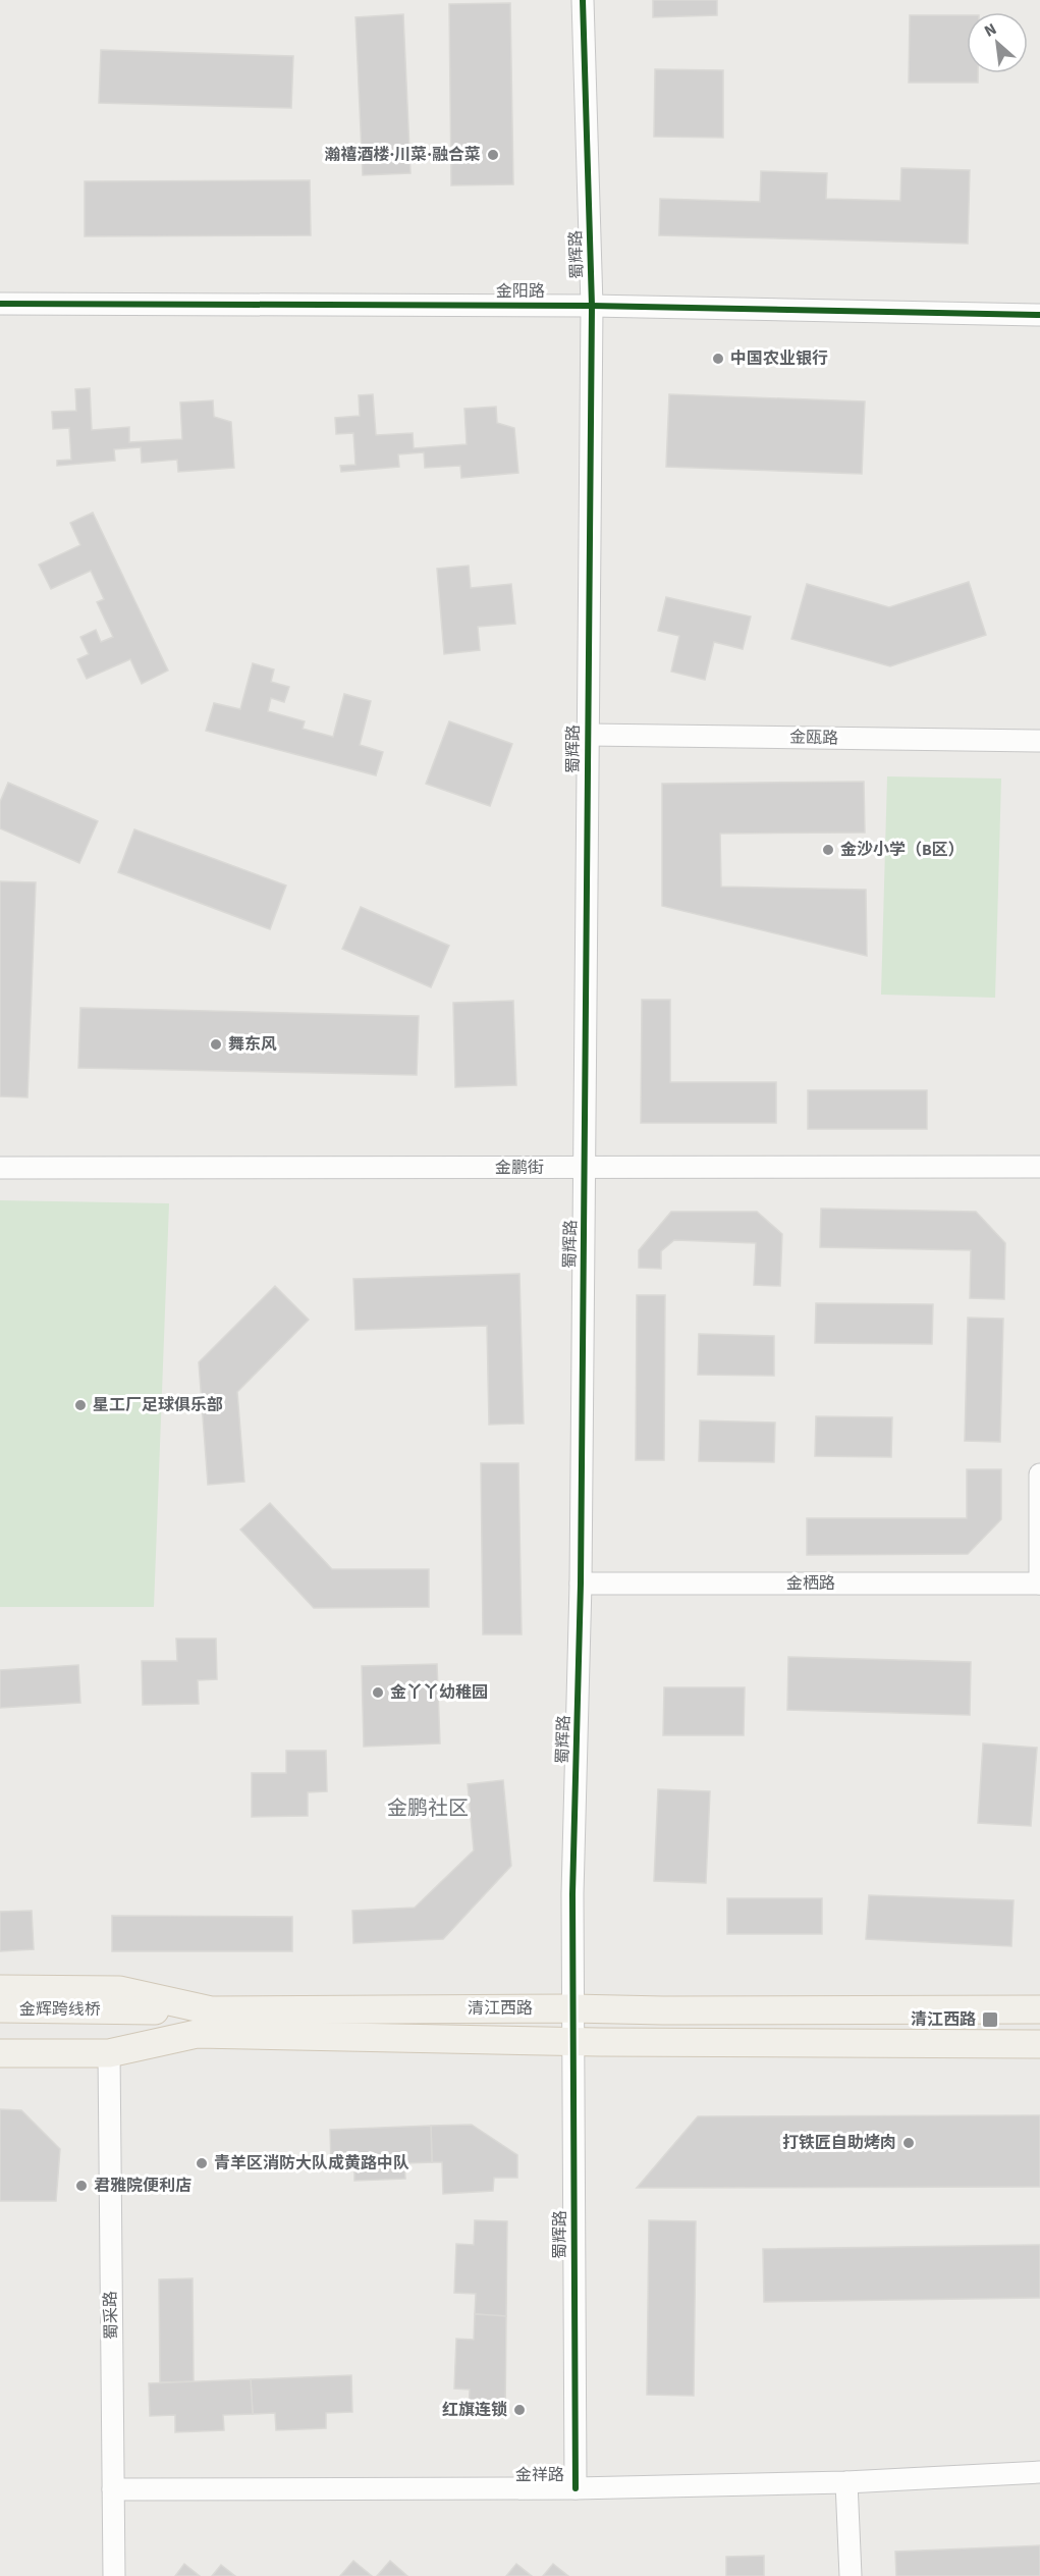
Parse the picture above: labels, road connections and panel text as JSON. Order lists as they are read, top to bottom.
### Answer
{
  "streets": {
    "main road": ["清江西路", "金辉跨线桥"],
    "street": [
      "蜀辉路",
      "金阳路",
      "金瓯路",
      "金鹏街",
      "金栖路",
      "蜀采路",
      "金祥路"
    ]
  },
  "crossings": [
    ["蜀辉路", "金阳路"],
    ["蜀辉路", "金瓯路"],
    ["蜀辉路", "金鹏街"],
    ["蜀辉路", "金栖路"],
    ["蜀辉路", "清江西路"],
    ["蜀辉路", "金祥路"],
    ["清江西路", "金辉跨线桥"],
    ["清江西路", "蜀采路"],
    ["金辉跨线桥", "蜀采路"],
    ["蜀采路", "金祥路"]
  ],
  "districts": ["金鹏社区"],
  "places": {
    "other": [
      "瀚禧酒楼·川菜·融合菜",
      "中国农业银行",
      "金沙小学（B区）",
      "舞东风",
      "星工厂足球俱乐部",
      "金丫丫幼稚园",
      "打铁匠自助烤肉",
      "青羊区消防大队成黄路中队",
      "君雅院便利店",
      "红旗连锁"
    ],
    "transit": ["清江西路"]
  },
  "north": "top left"
}
